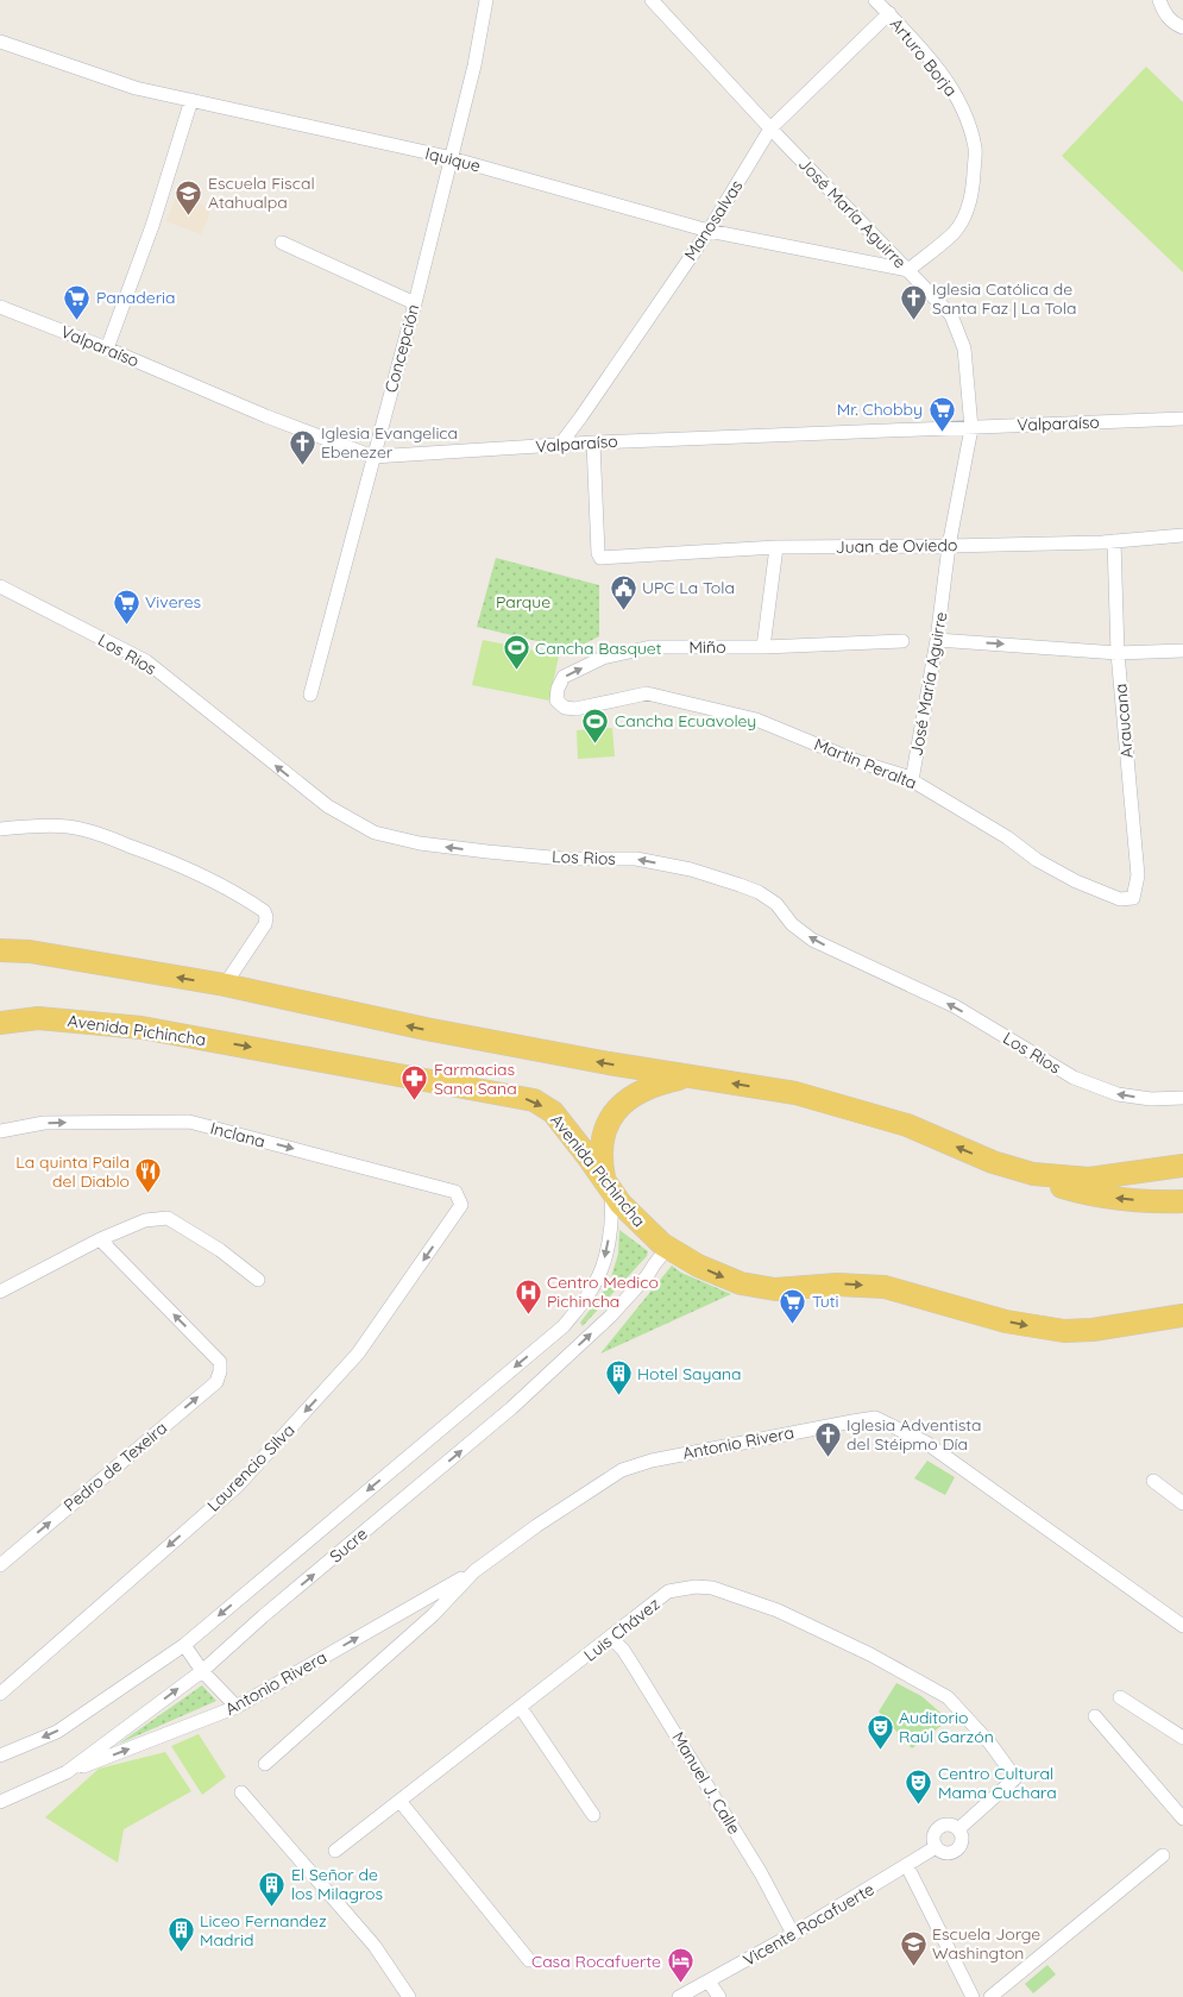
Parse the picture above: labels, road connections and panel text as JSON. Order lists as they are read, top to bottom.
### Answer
{
  "streets": {
    "main road": ["Avenida Pichincha"],
    "street": [
      "Arturo Borja",
      "Iquique",
      "José María Aguirre",
      "Manosalvas",
      "Valparaíso",
      "Concepción",
      "Juan de Oviedo",
      "Miño",
      "Los Rios",
      "Araucana",
      "Martin Peralta",
      "Inclana",
      "Antonio Rivera",
      "Pedro de Texeira",
      "Laurencio Silva",
      "Sucre",
      "Luis Chávez",
      "Manuel J. Calle",
      "Vicente Rocafuerte"
    ]
  },
  "crossings": [
    ["Arturo Borja", "Iquique"],
    ["Arturo Borja", "José María Aguirre"],
    ["Arturo Borja", "Manosalvas"],
    ["Iquique", "José María Aguirre"],
    ["Iquique", "Manosalvas"],
    ["Iquique", "Concepción"],
    ["José María Aguirre", "Manosalvas"],
    ["José María Aguirre", "Valparaíso"],
    ["José María Aguirre", "Juan de Oviedo"],
    ["José María Aguirre", "Martin Peralta"],
    ["Manosalvas", "Valparaíso"],
    ["Valparaíso", "Concepción"],
    ["Valparaíso", "Juan de Oviedo"],
    ["Juan de Oviedo", "Araucana"],
    ["Miño", "Martin Peralta"],
    ["Araucana", "Martin Peralta"],
    ["Avenida Pichincha", "Sucre"],
    ["Inclana", "Laurencio Silva"],
    ["Antonio Rivera", "Sucre"],
    ["Luis Chávez", "Manuel J. Calle"],
    ["Luis Chávez", "Vicente Rocafuerte"],
    ["Manuel J. Calle", "Vicente Rocafuerte"]
  ],
  "one_way": ["Los Rios", "Inclana", "Laurencio Silva"],
  "parks": ["Parque"],
  "places": {
    "school or university": ["Escuela Fiscal Atahualpa", "Escuela Jorge Washington"],
    "supermarket": [
      "Panaderia",
      "Mr. Chobby",
      "Viveres",
      "Tuti"
    ],
    "church": ["Iglesia Católica de Santa Faz | La Tola", "Iglesia Evangelica Ebenezer", "Iglesia Adventista del Stéipmo Día"],
    "public building": ["UPC La Tola"],
    "sports": ["Cancha Basquet", "Cancha Ecuavoley"],
    "pharmacy": ["Farmacias Sana Sana"],
    "restaurant": ["La quinta Paila del Diablo"],
    "hospital": ["Centro Medico Pichincha"],
    "building": ["Hotel Sayana", "El Señor de los Milagros", "Liceo Fernandez Madrid"],
    "theatre": ["Auditorio Raúl Garzón", "Centro Cultural Mama Cuchara"],
    "hotel": ["Casa Rocafuerte"]
  }
}
